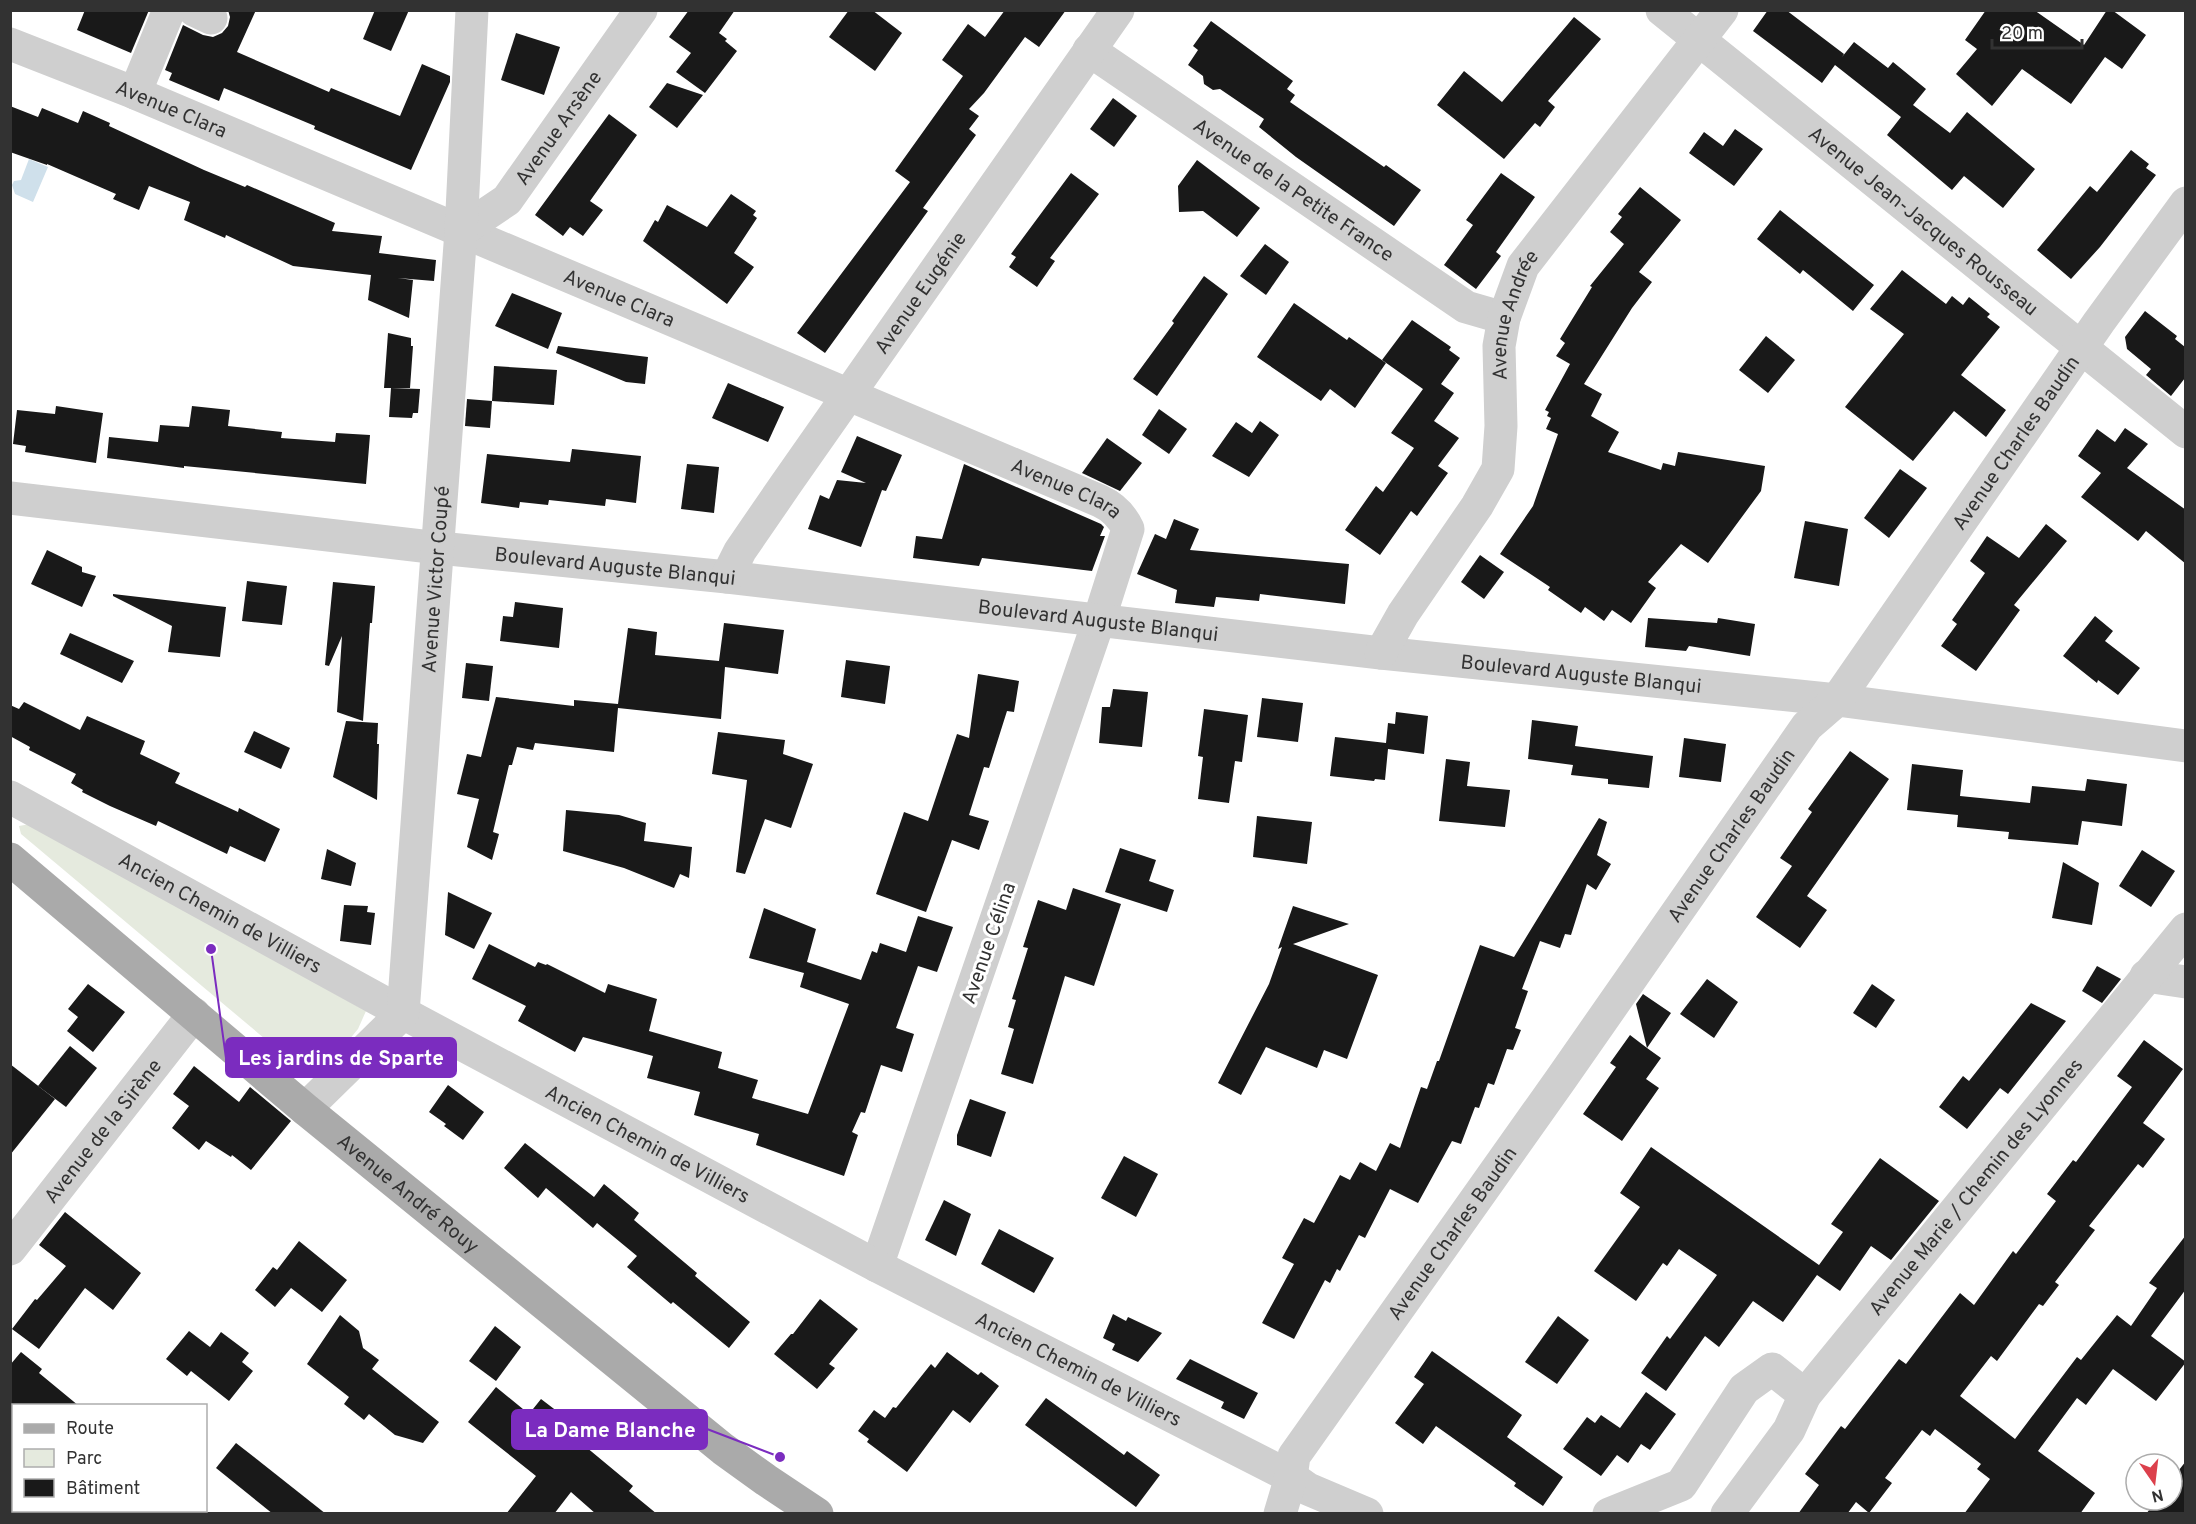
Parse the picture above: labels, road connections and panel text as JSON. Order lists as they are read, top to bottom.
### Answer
{
  "streets": {
    "main road": ["Avenue André Rouy"],
    "street": [
      "Avenue Clara",
      "Avenue Arsène",
      "Avenue de la Petite France",
      "Avenue Jean-Jacques Rousseau",
      "Avenue Eugénie",
      "Avenue Andrée",
      "Avenue Charles Baudin",
      "Boulevard Auguste Blanqui",
      "Avenue Victor Coupé",
      "Ancien Chemin de Villiers",
      "Avenue Célina",
      "Avenue de la Sirène",
      "Avenue Marie / Chemin des Lyonnes"
    ]
  },
  "crossings": [
    ["Avenue Clara", "Avenue Arsène"],
    ["Avenue Clara", "Avenue Eugénie"],
    ["Avenue Clara", "Boulevard Auguste Blanqui"],
    ["Avenue Clara", "Avenue Victor Coupé"],
    ["Avenue Clara", "Avenue Célina"],
    ["Avenue Arsène", "Avenue Victor Coupé"],
    ["Avenue de la Petite France", "Avenue Eugénie"],
    ["Avenue de la Petite France", "Avenue Andrée"],
    ["Avenue Jean-Jacques Rousseau", "Avenue Andrée"],
    ["Avenue Jean-Jacques Rousseau", "Avenue Charles Baudin"],
    ["Avenue Eugénie", "Boulevard Auguste Blanqui"],
    ["Avenue Andrée", "Boulevard Auguste Blanqui"],
    ["Avenue Charles Baudin", "Boulevard Auguste Blanqui"],
    ["Avenue Charles Baudin", "Ancien Chemin de Villiers"],
    ["Boulevard Auguste Blanqui", "Avenue Victor Coupé"],
    ["Boulevard Auguste Blanqui", "Avenue Célina"],
    ["Avenue Victor Coupé", "Ancien Chemin de Villiers"],
    ["Ancien Chemin de Villiers", "Avenue Célina"],
    ["Avenue de la Sirène", "Avenue André Rouy"]
  ],
  "places": ["Les jardins de Sparte", "La Dame Blanche"],
  "legend": ["Route", "Parc", "Bâtiment"],
  "scale_bar": "20 m",
  "north": "bottom"
}
